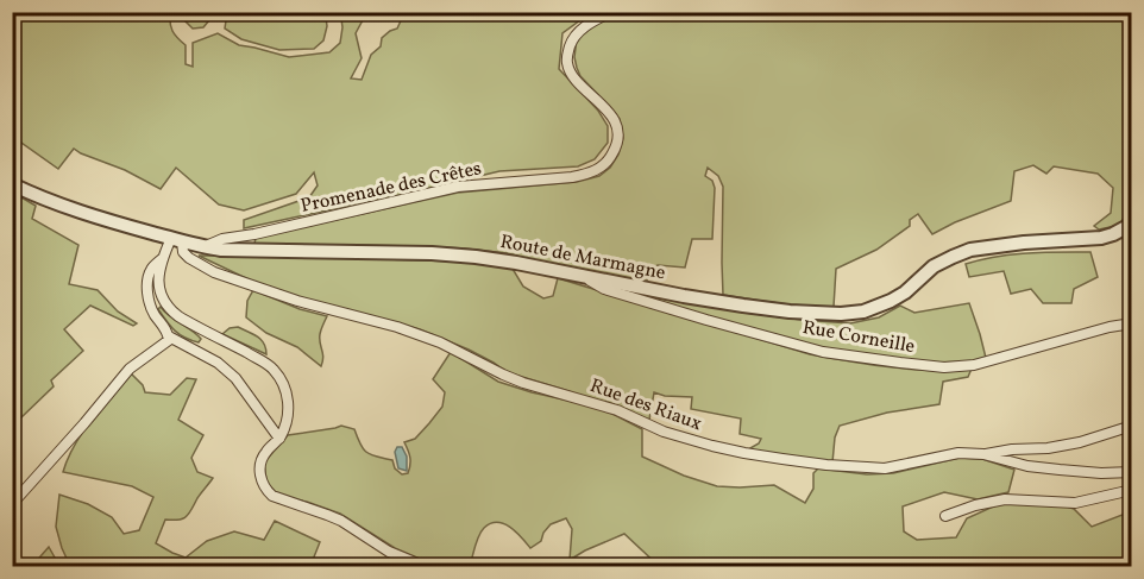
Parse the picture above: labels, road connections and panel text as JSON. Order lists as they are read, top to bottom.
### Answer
{
  "streets": {
    "street": [
      "Promenade des Crêtes",
      "Route de Marmagne",
      "Rue Corneille",
      "Rue des Riaux"
    ]
  },
  "crossings": [
    ["Promenade des Crêtes", "Route de Marmagne"],
    ["Route de Marmagne", "Rue Corneille"],
    ["Route de Marmagne", "Rue des Riaux"]
  ]
}
